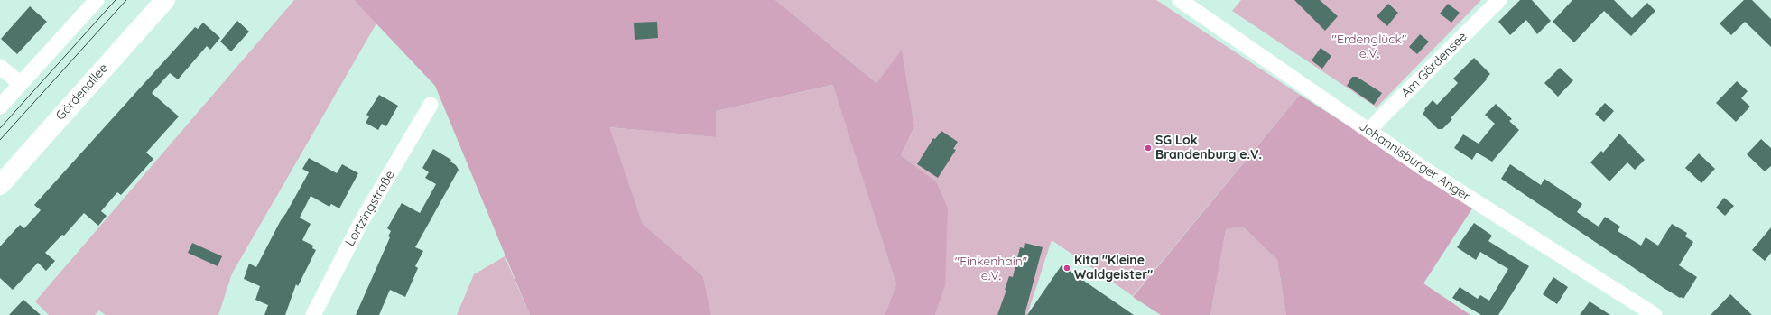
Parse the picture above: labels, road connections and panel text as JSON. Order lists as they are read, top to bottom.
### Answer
{
  "streets": {
    "street": [
      "Am Gördensee",
      "Gördenallee",
      "Johannisburger Anger",
      "Lortzingstraße"
    ]
  },
  "crossings": [
    ["Am Gördensee", "Johannisburger Anger"]
  ],
  "parks": ["\"Erdenglück\" e.V.", "\"Finkenhain\" e.V."],
  "places": ["SG Lok Brandenburg e.V.", "Kita \"Kleine Waldgeister\""]
}
